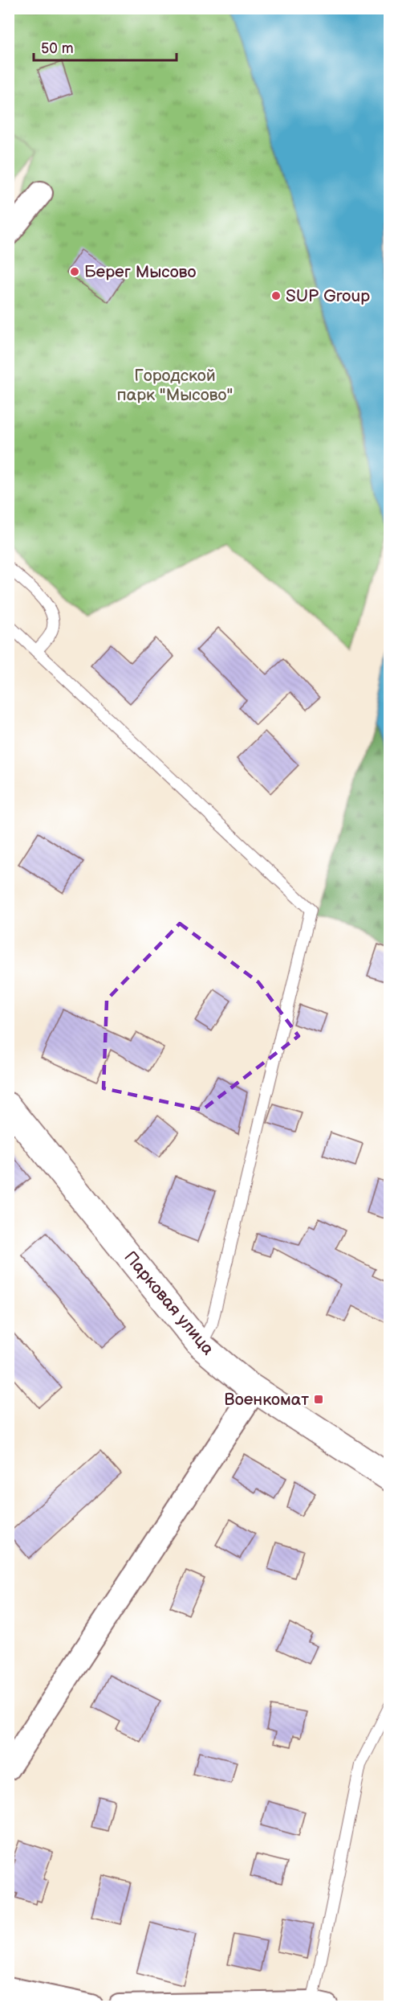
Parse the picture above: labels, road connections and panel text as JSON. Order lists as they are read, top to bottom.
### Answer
{
  "streets": {
    "street": ["Парковая улица"]
  },
  "parks": ["Городской парк \"Мысово\""],
  "places": {
    "other": ["Берег Мысово", "SUP Group"],
    "transit": ["Военкомат"]
  },
  "scale_bar": "50 m"
}
